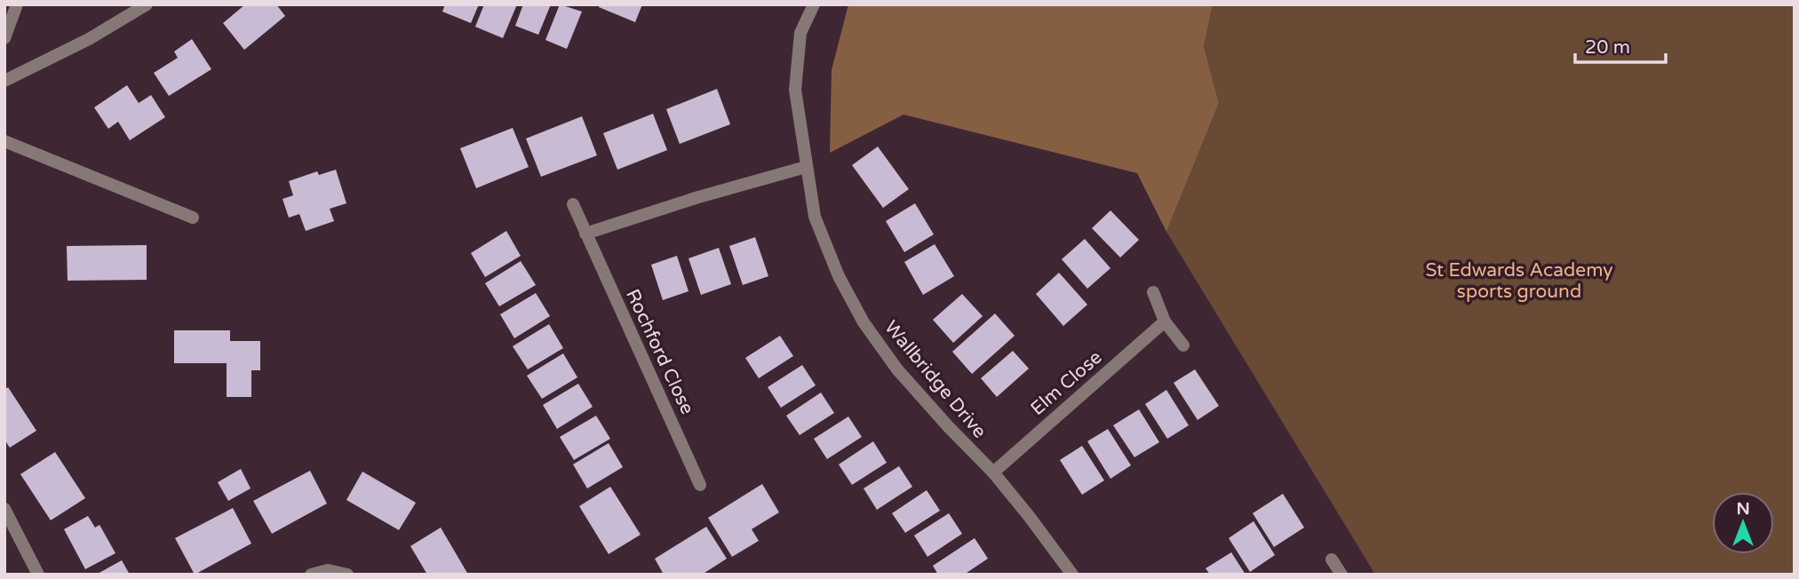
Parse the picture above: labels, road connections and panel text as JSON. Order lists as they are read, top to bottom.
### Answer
{
  "streets": {
    "street": ["Rochford Close", "Wallbridge Drive", "Elm Close"]
  },
  "crossings": [
    ["Wallbridge Drive", "Elm Close"]
  ],
  "parks": ["St Edwards Academy sports ground"],
  "scale_bar": "20 m",
  "north": "top"
}
